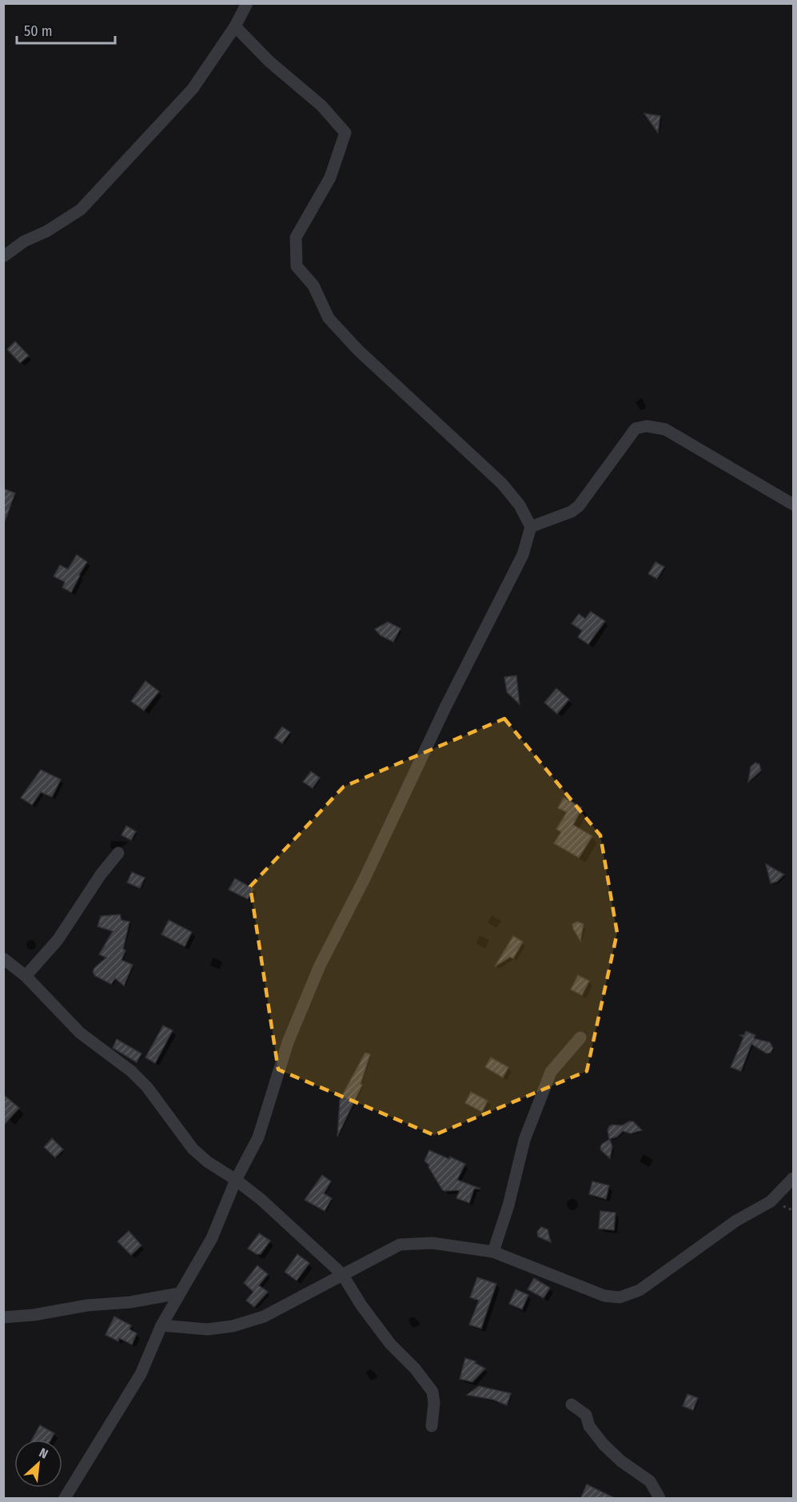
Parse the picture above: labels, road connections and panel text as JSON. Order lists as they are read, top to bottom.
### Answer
{
  "scale_bar": "50 m",
  "north": "top right"
}
